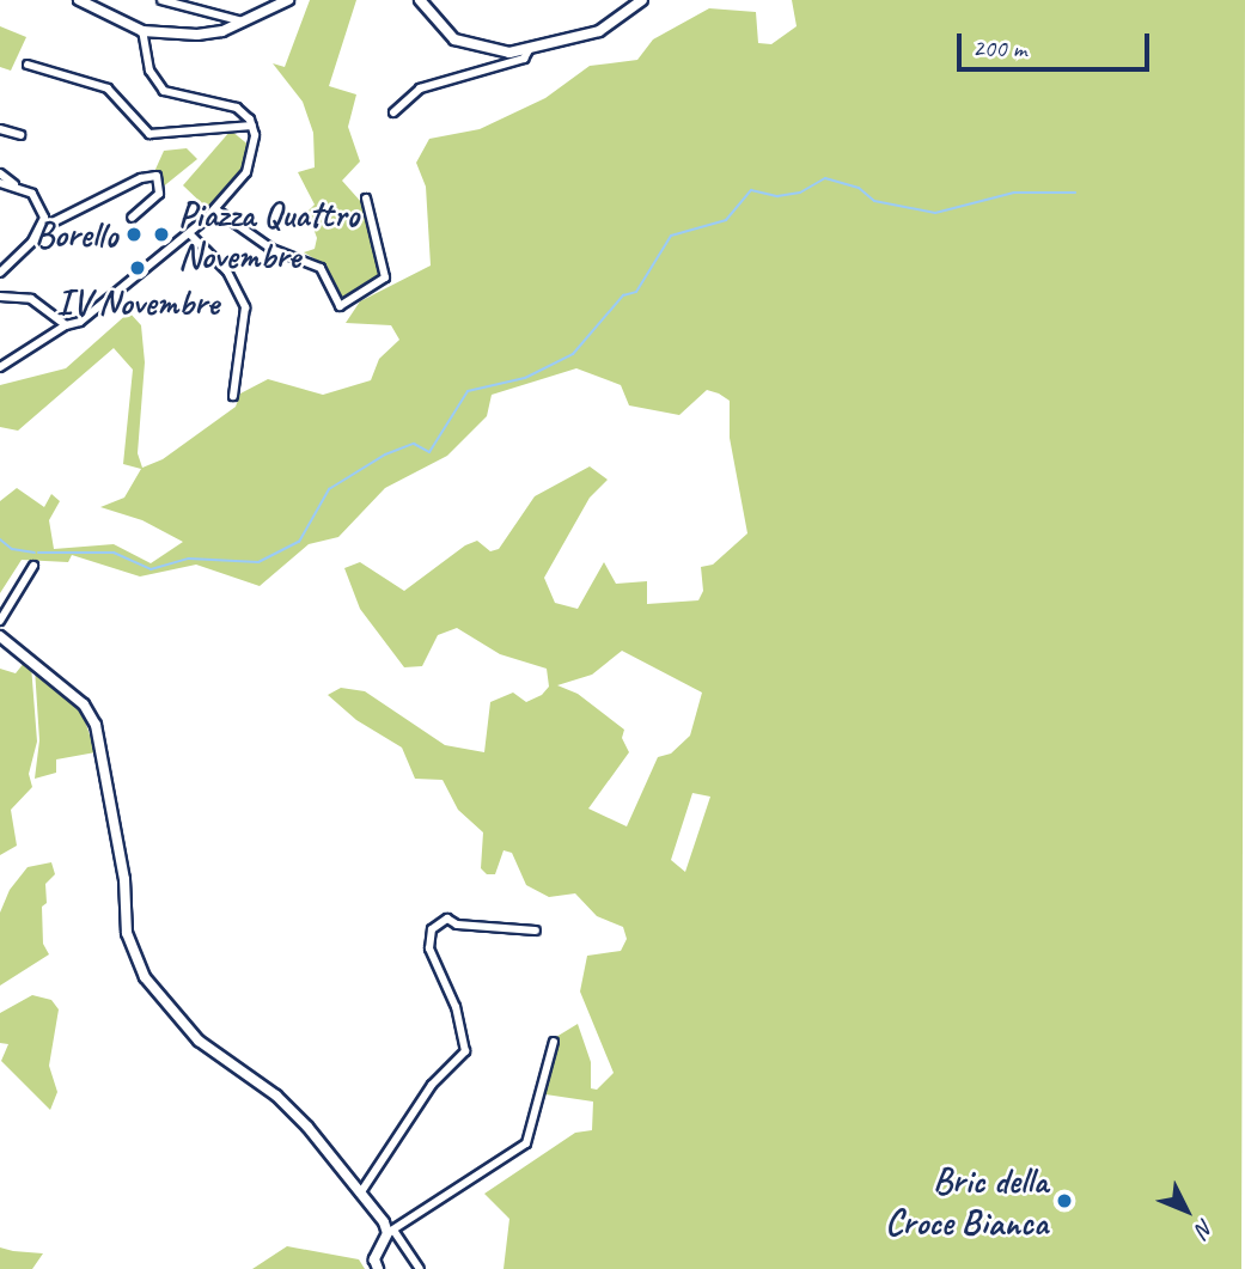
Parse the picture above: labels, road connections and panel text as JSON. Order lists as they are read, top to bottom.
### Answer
{
  "places": [
    "Borello",
    "Piazza Quattro Novembre",
    "IV Novembre",
    "Bric della Croce Bianca"
  ],
  "scale_bar": "200 m",
  "north": "bottom right"
}
